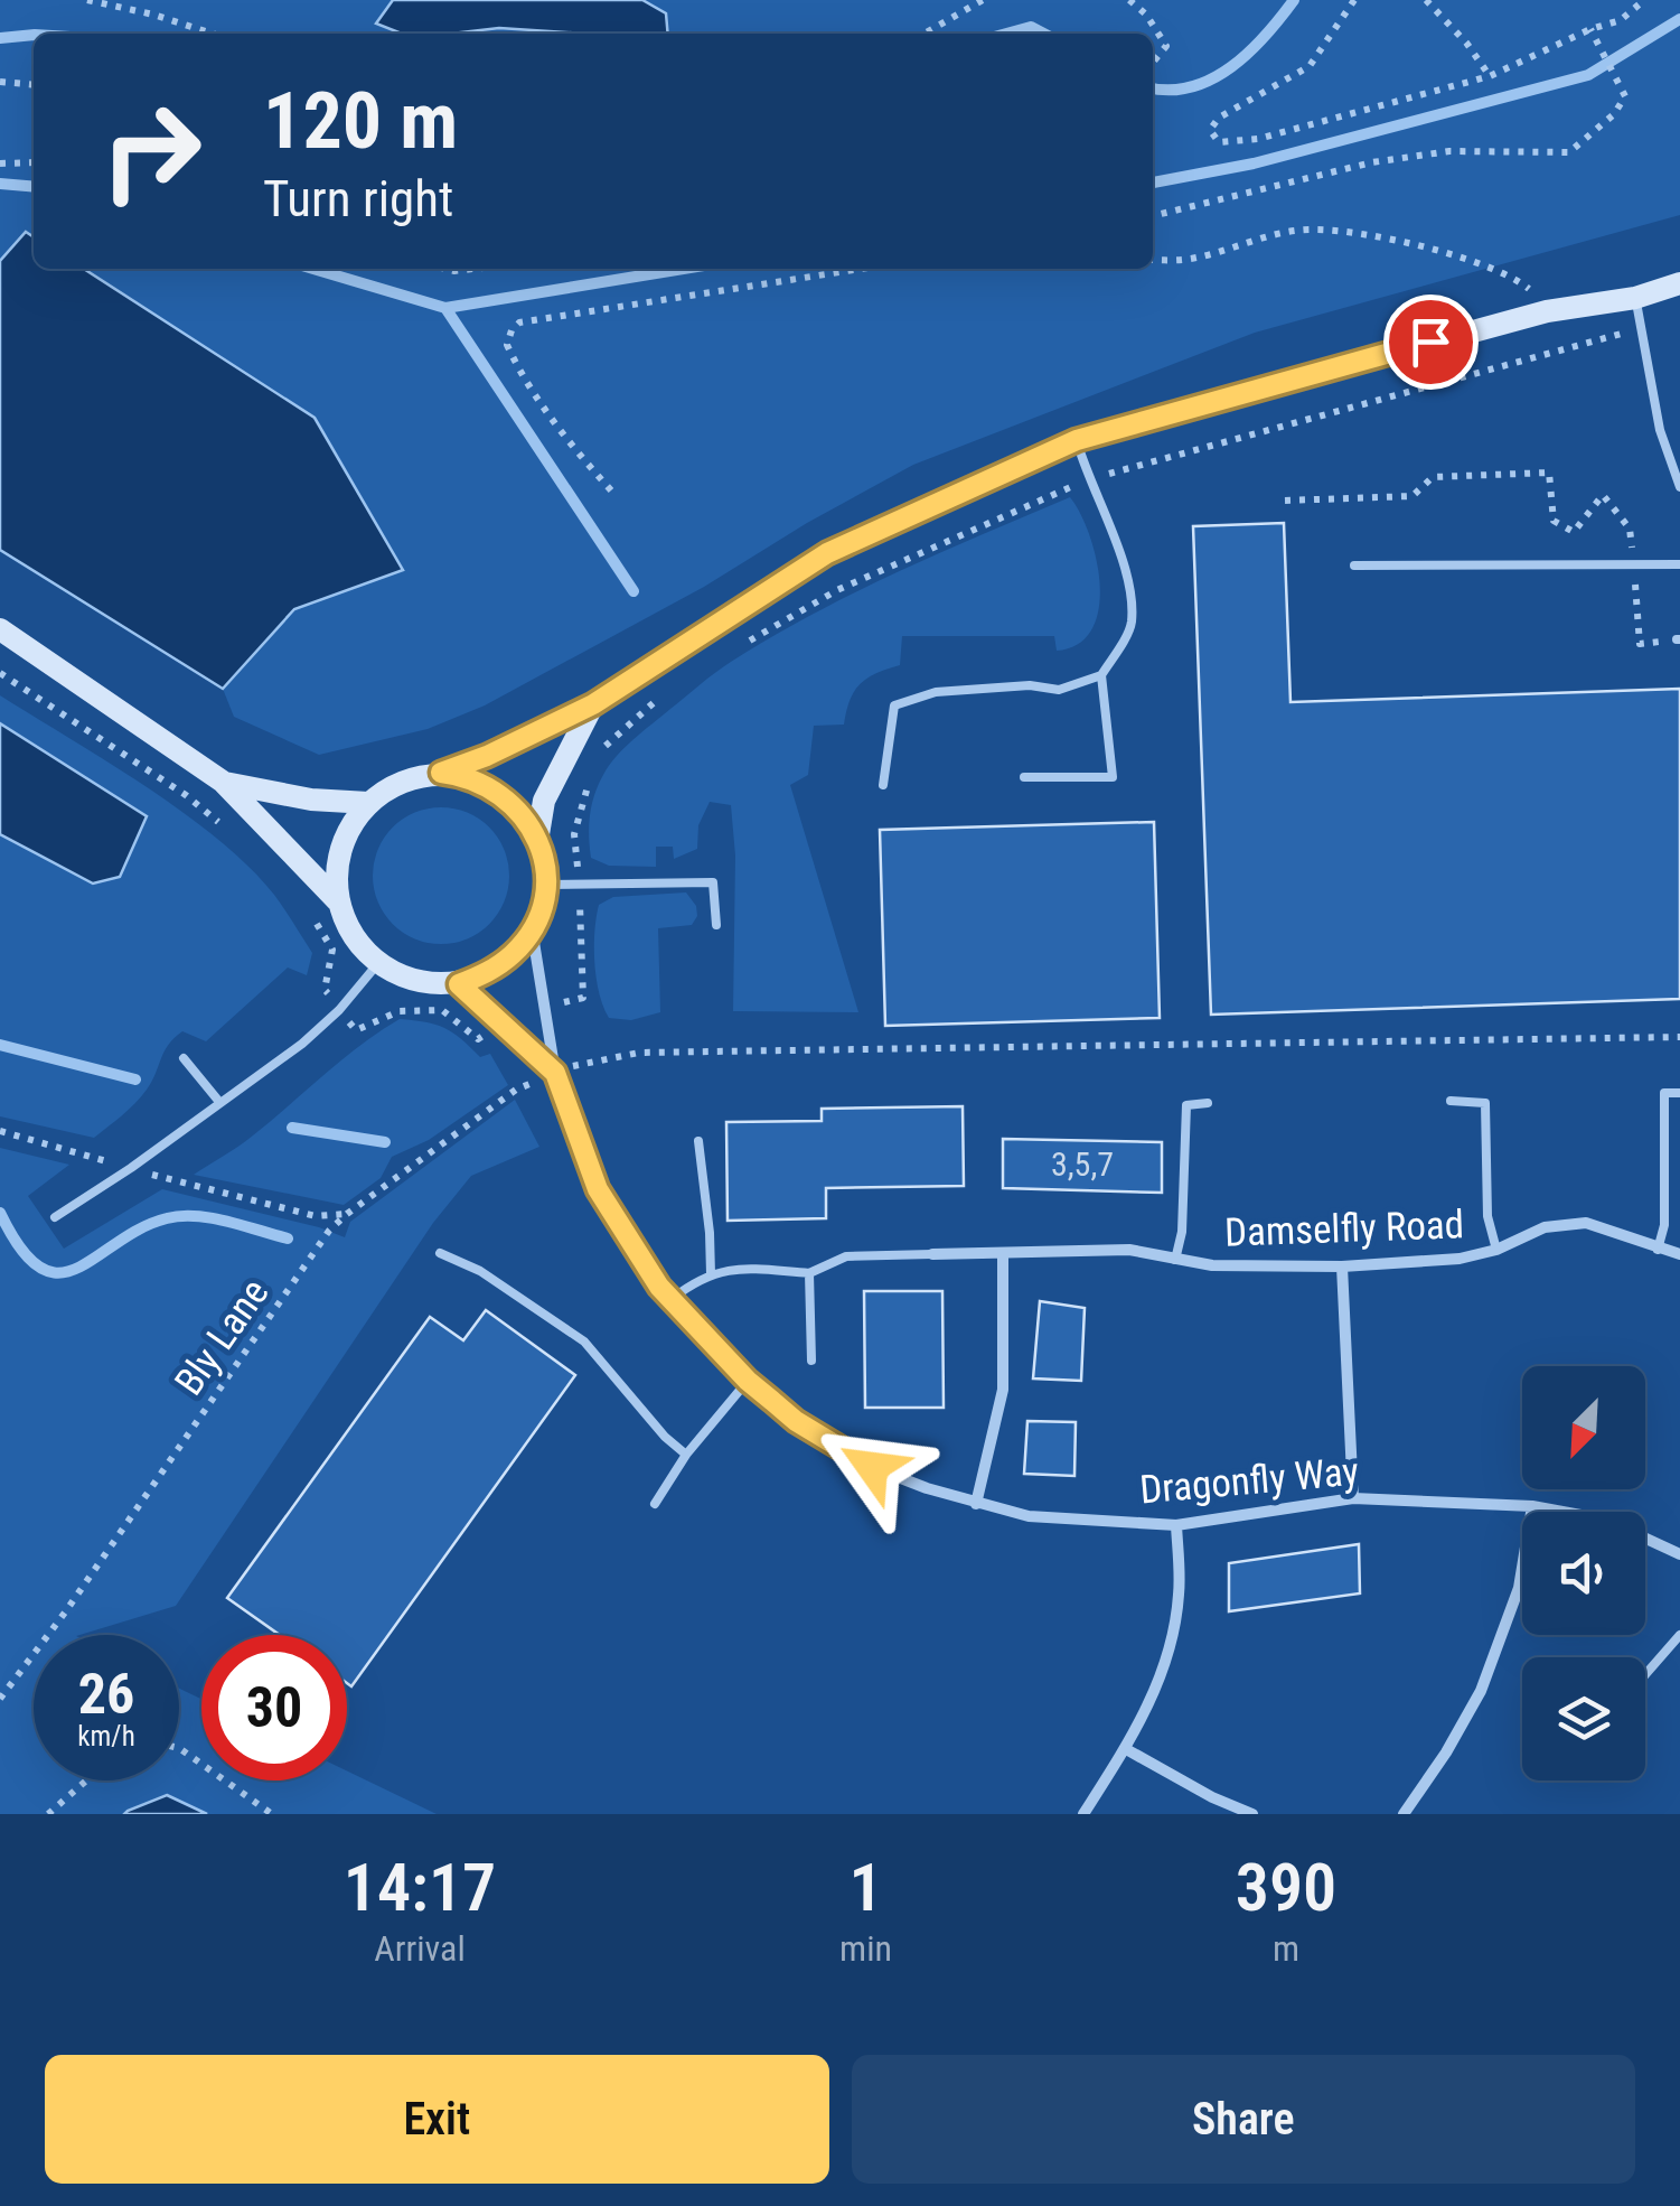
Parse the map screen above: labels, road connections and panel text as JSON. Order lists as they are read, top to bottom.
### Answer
{
  "streets": {
    "street": ["Damselfly Road", "Dragonfly Way"],
    "path": ["Bly Lane"]
  },
  "crossings": [
    ["Bly Lane", "Dragonfly Way"]
  ],
  "house_numbers": ["3,5,7"],
  "north": "bottom left",
  "page": {
    "turn": ["120 m", "Turn right"],
    "speed": "26 km/h",
    "limit": "30",
    "eta": [
      "14:17",
      "Arrival",
      "1",
      "min",
      "390",
      "m"
    ],
    "buttons": ["Exit", "Share"]
  }
}
